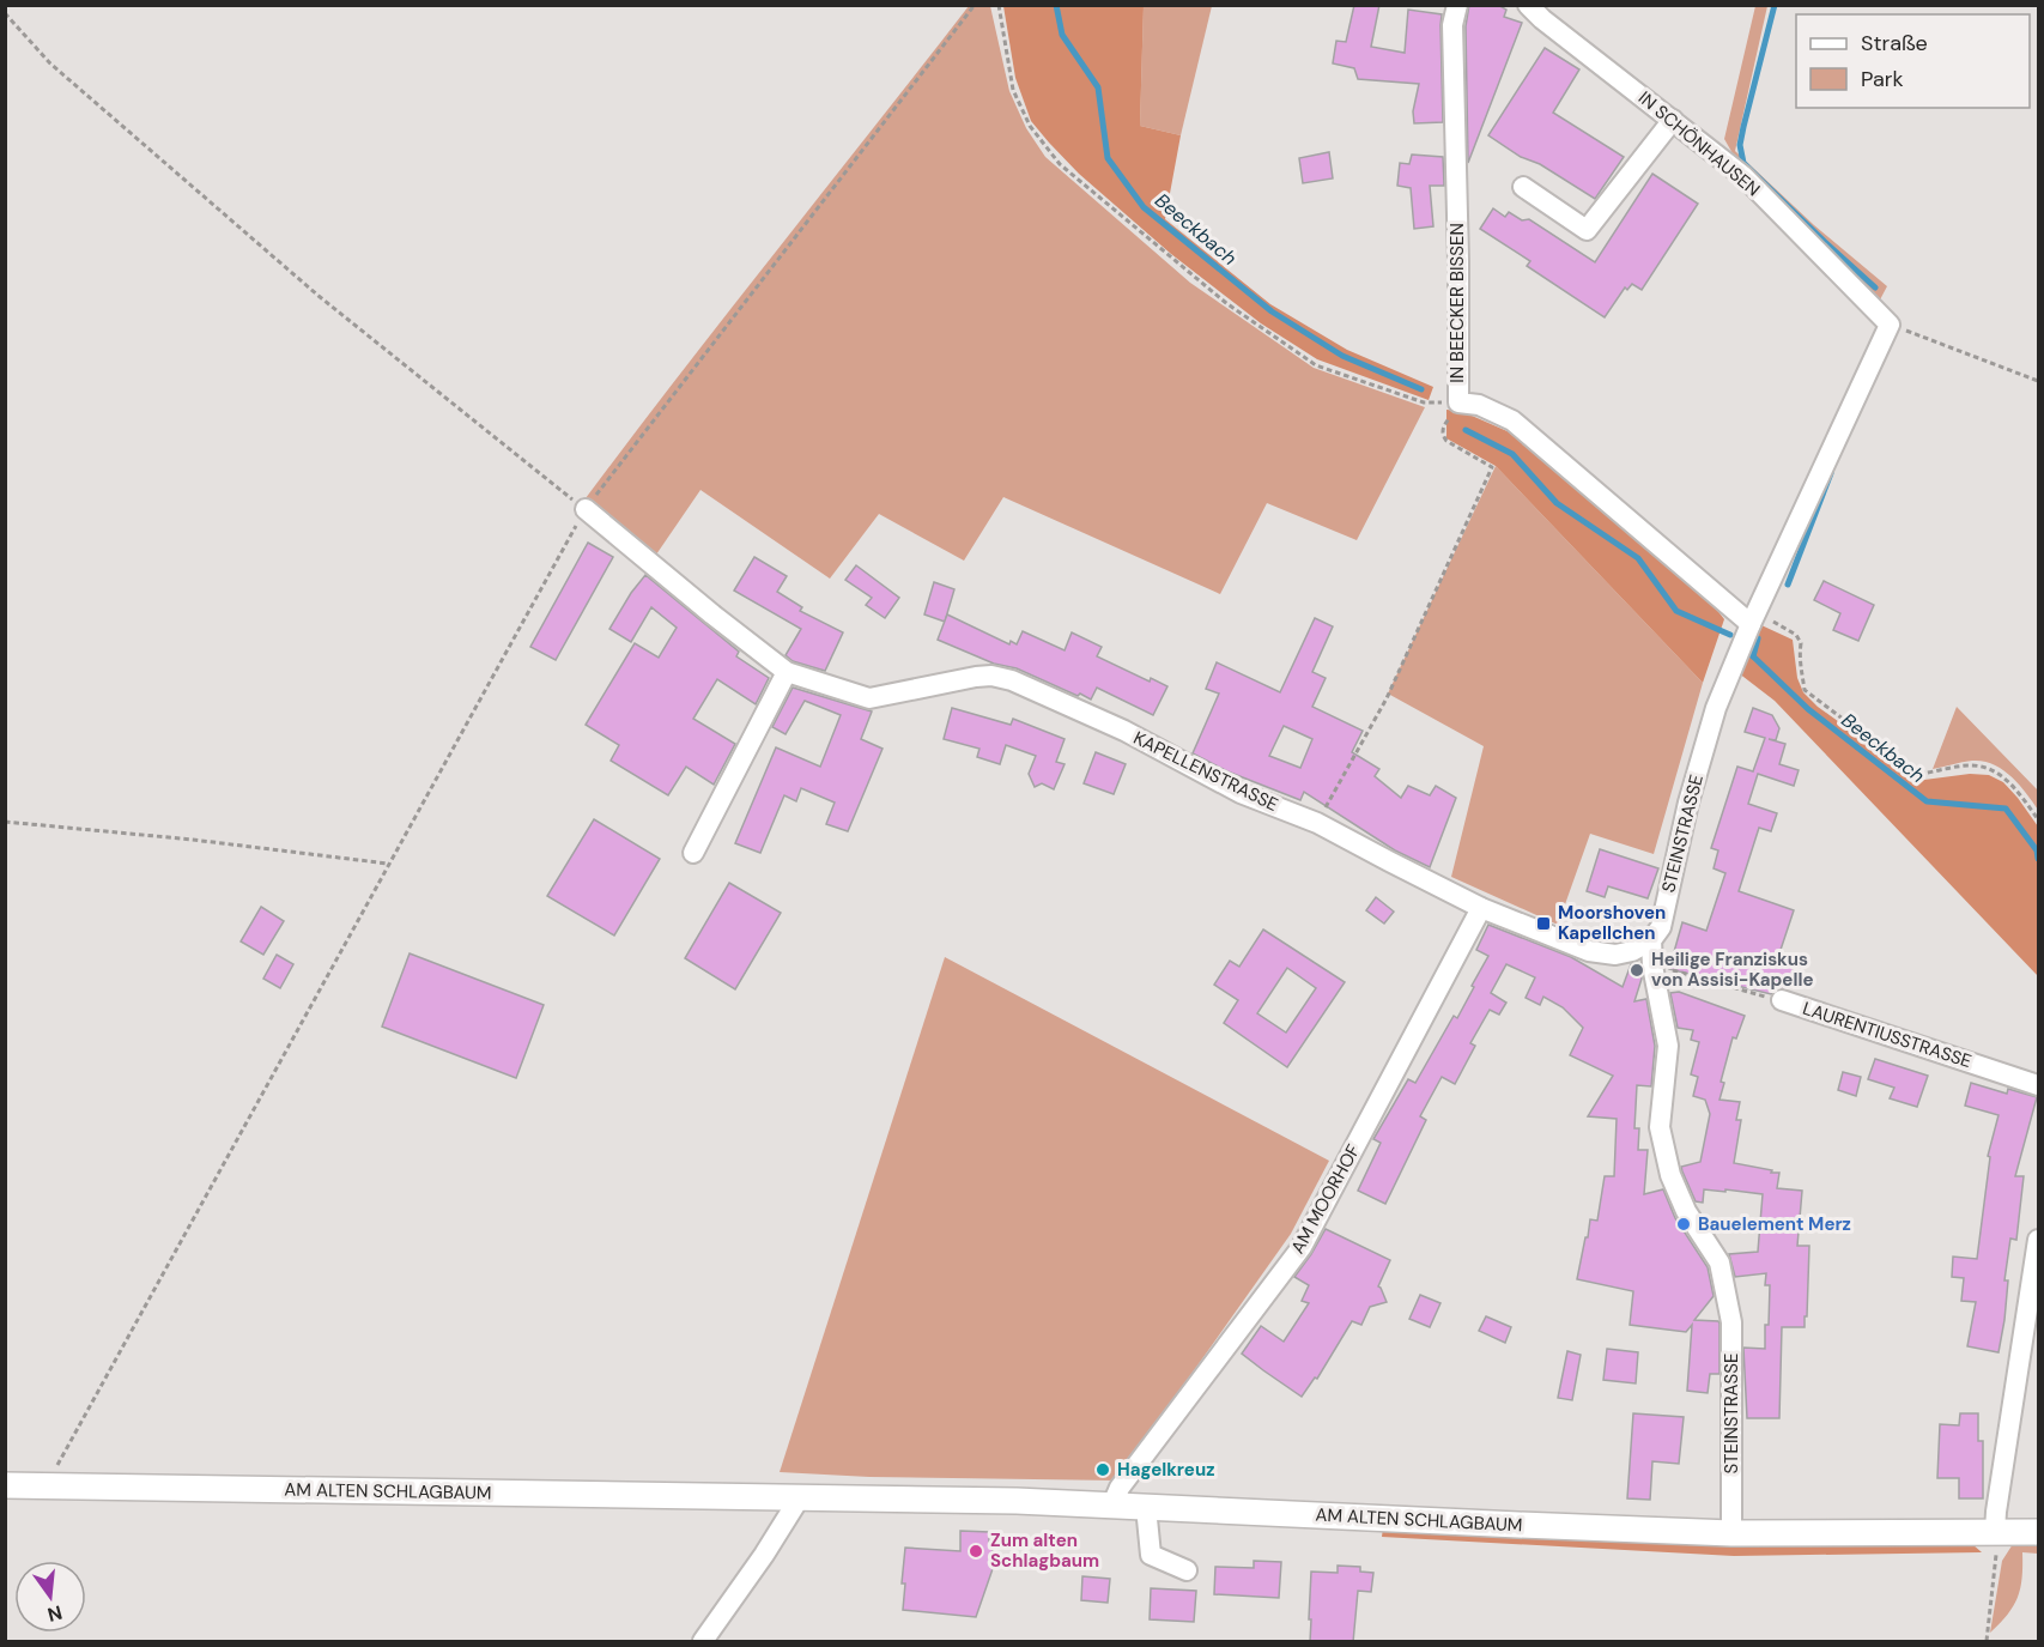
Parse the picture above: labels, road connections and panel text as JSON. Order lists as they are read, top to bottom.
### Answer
{
  "streets": {
    "main road": ["AM ALTEN SCHLAGBAUM"],
    "street": [
      "IN SCHÖNHAUSEN",
      "IN BEECKER BISSEN",
      "KAPELLENSTRASSE",
      "STEINSTRASSE",
      "LAURENTIUSSTRASSE",
      "AM MOORHOF"
    ]
  },
  "crossings": [
    ["IN SCHÖNHAUSEN", "STEINSTRASSE"],
    ["IN BEECKER BISSEN", "STEINSTRASSE"],
    ["KAPELLENSTRASSE", "STEINSTRASSE"],
    ["KAPELLENSTRASSE", "AM MOORHOF"],
    ["STEINSTRASSE", "LAURENTIUSSTRASSE"],
    ["STEINSTRASSE", "AM ALTEN SCHLAGBAUM"],
    ["AM MOORHOF", "AM ALTEN SCHLAGBAUM"]
  ],
  "water": ["Beeckbach"],
  "places": {
    "transit": ["Moorshoven Kapellchen"],
    "other": [
      "Heilige Franziskus von Assisi-Kapelle",
      "Bauelement Merz",
      "Hagelkreuz",
      "Zum alten Schlagbaum"
    ]
  },
  "legend": ["Straße", "Park"],
  "north": "bottom"
}
